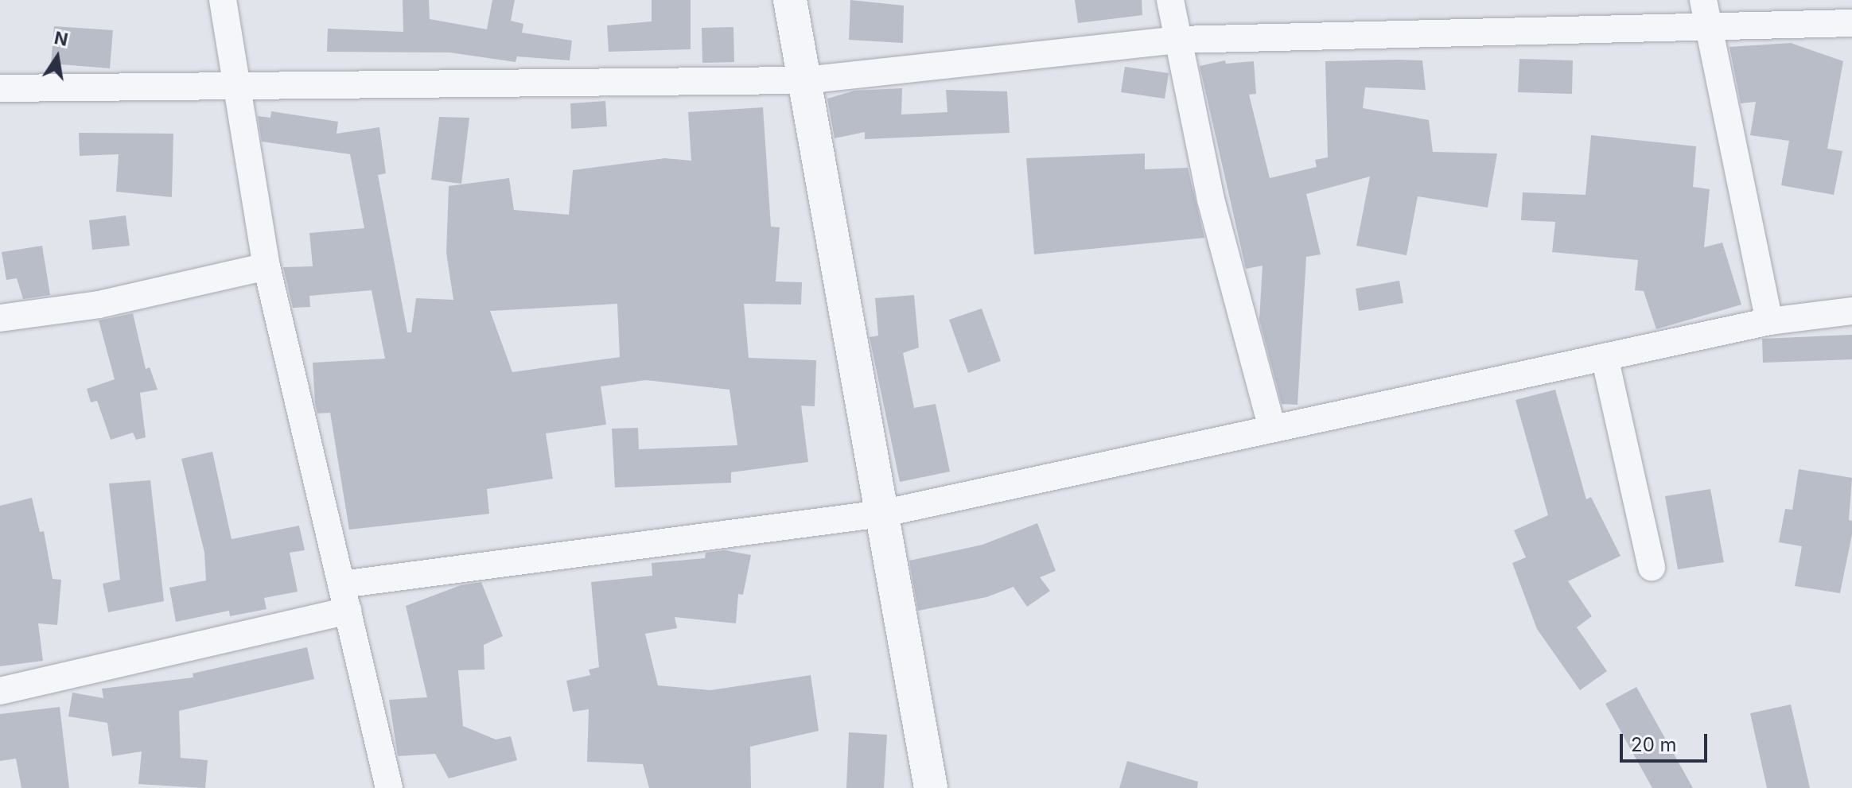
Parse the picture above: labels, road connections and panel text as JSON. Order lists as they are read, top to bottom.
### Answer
{
  "scale_bar": "20 m",
  "north": "top"
}
